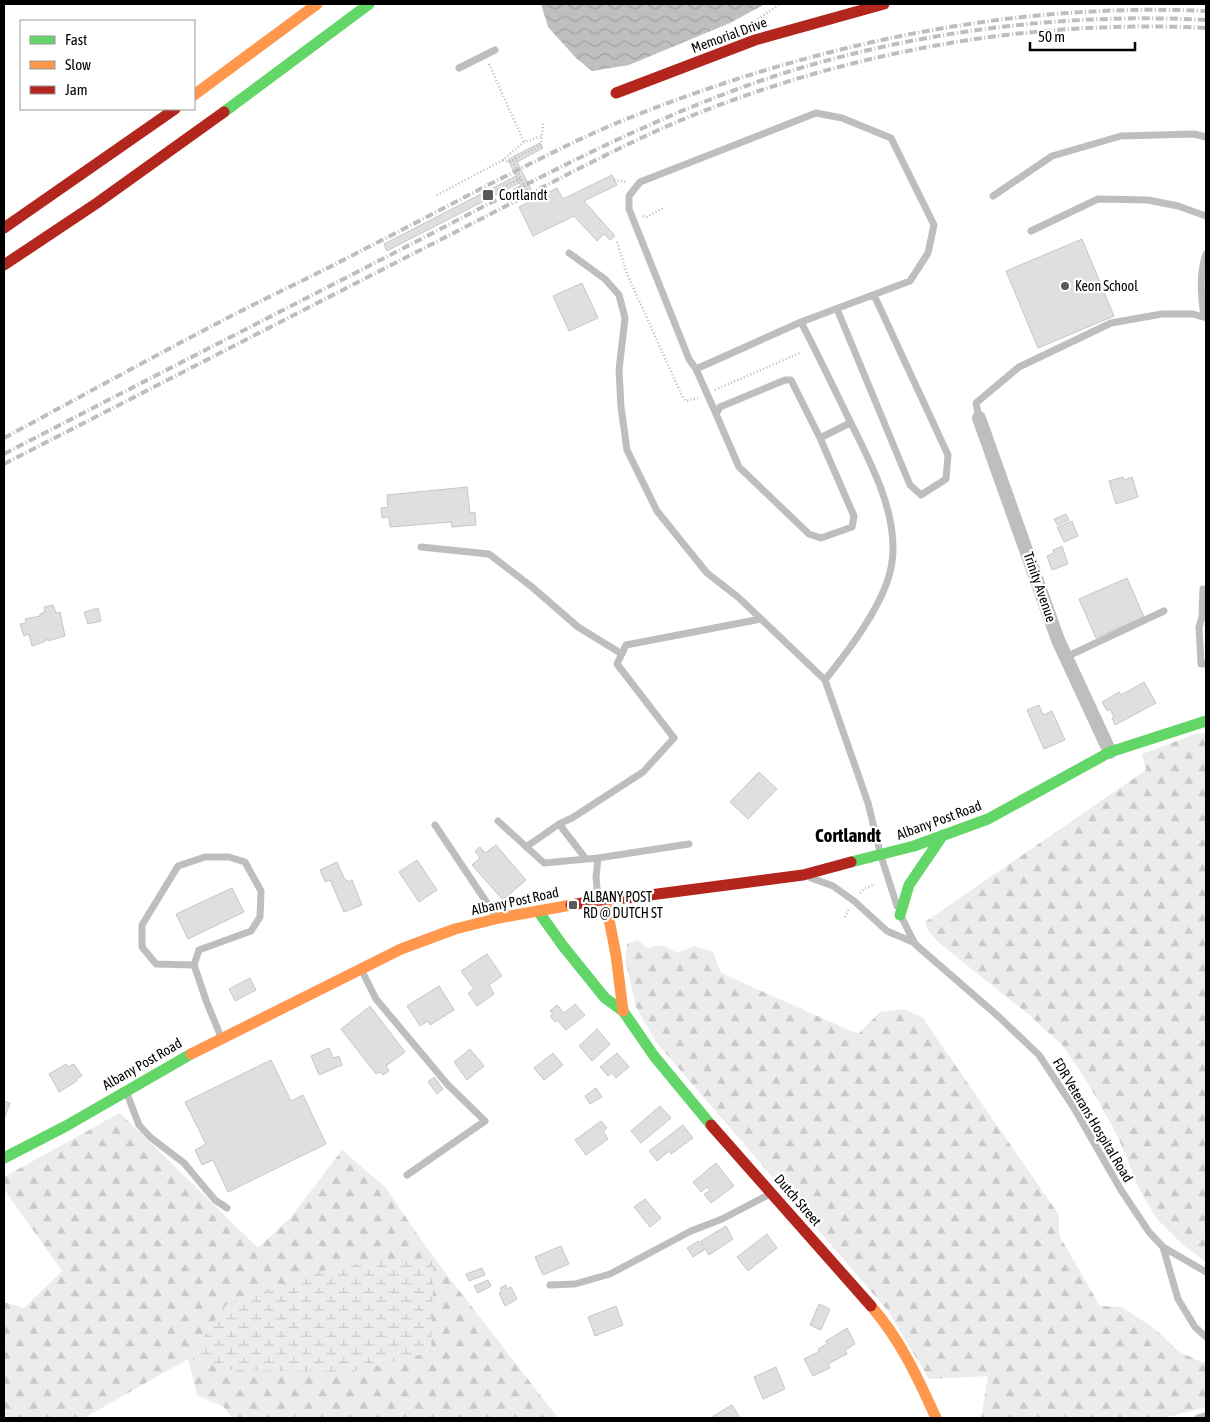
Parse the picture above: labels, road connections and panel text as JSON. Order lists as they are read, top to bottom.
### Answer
{
  "streets": {
    "main road": ["Memorial Drive", "Albany Post Road", "Dutch Street"],
    "street": ["Trinity Avenue"],
    "lane": ["FDR Veterans Hospital Road"]
  },
  "crossings": [
    ["Trinity Avenue", "Albany Post Road"],
    ["Albany Post Road", "FDR Veterans Hospital Road"],
    ["Albany Post Road", "Dutch Street"]
  ],
  "districts": ["Cortlandt"],
  "places": {
    "transit": ["Cortlandt", "ALBANY POST RD @ DUTCH ST"],
    "other": ["Keon School"]
  },
  "legend": ["Fast", "Slow", "Jam"],
  "scale_bar": "50 m"
}
